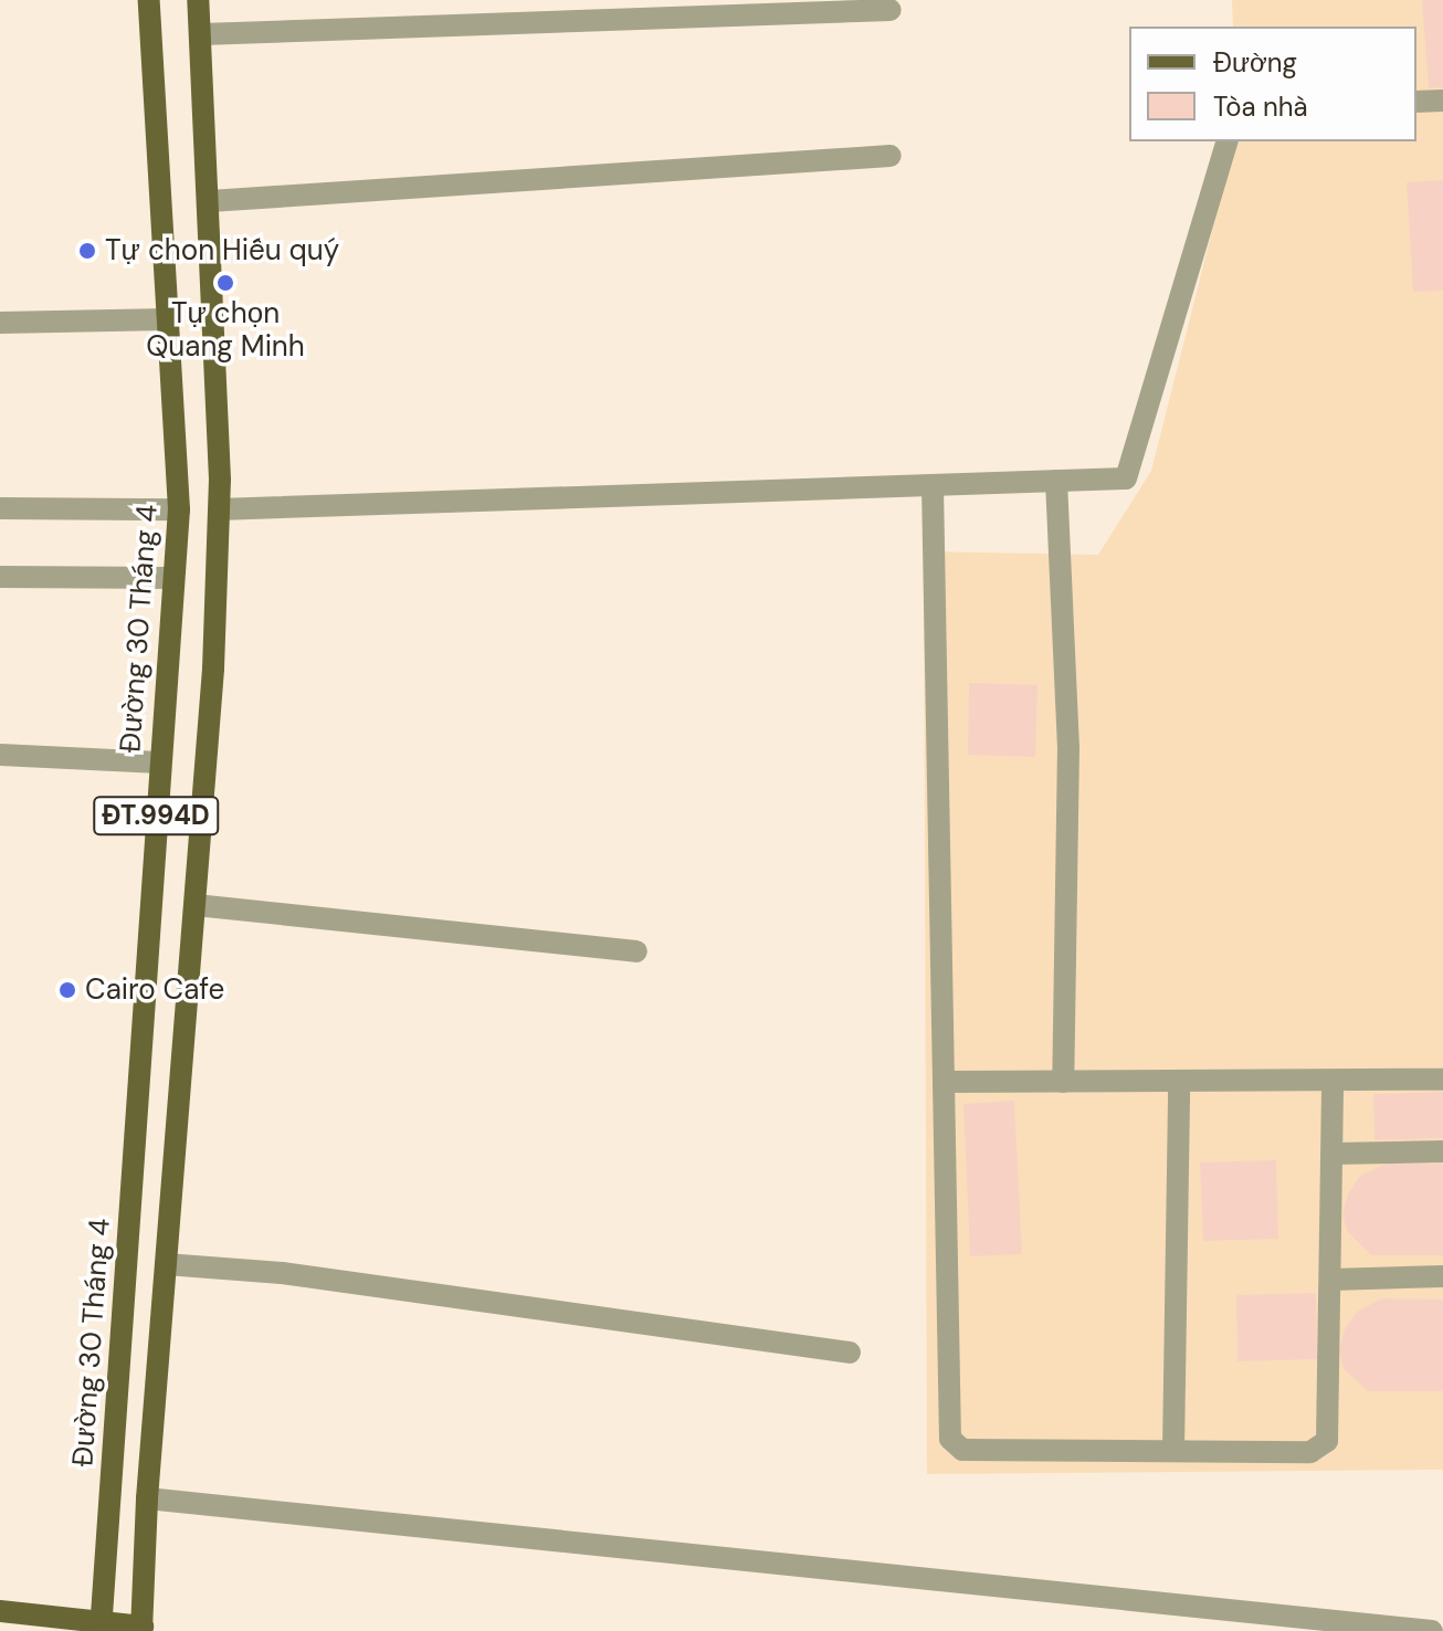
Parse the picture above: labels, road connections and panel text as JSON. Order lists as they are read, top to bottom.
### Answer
{
  "streets": {
    "main road": ["Đường 30 Tháng 4", "ĐT.994D"]
  },
  "places": ["Tự chon Hiếu quý", "Tự chọn Quang Minh", "Cairo Cafe"],
  "legend": ["Đường", "Tòa nhà"]
}
